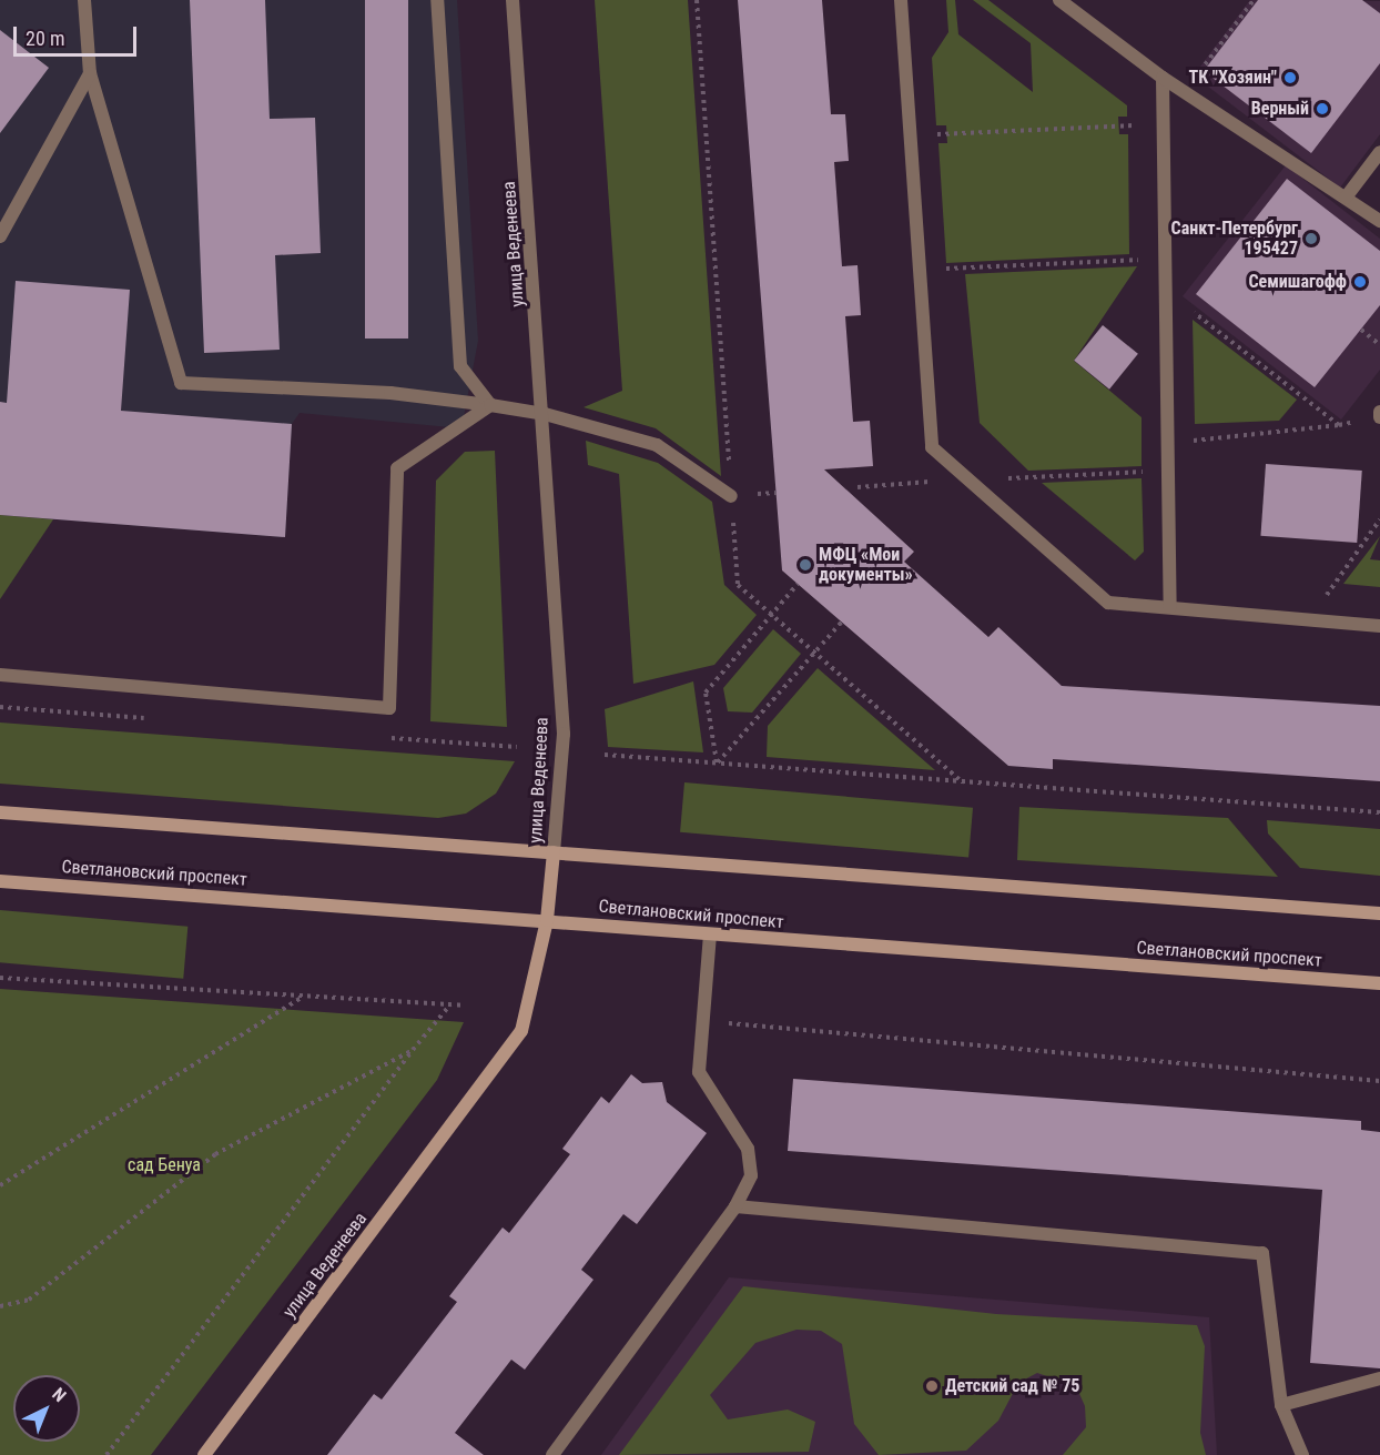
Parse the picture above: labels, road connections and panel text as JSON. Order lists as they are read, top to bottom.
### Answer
{
  "streets": {
    "main road": ["улица Веденеева", "Светлановский проспект"]
  },
  "crossings": [
    ["улица Веденеева", "Светлановский проспект"]
  ],
  "parks": ["сад Бенуа"],
  "places": [
    "ТК \"Хозяин\"",
    "Верный",
    "Санкт-Петербург 195427",
    "Семишагофф",
    "МФЦ «Мои документы»",
    "Детский сад № 75"
  ],
  "scale_bar": "20 m",
  "north": "top right"
}
